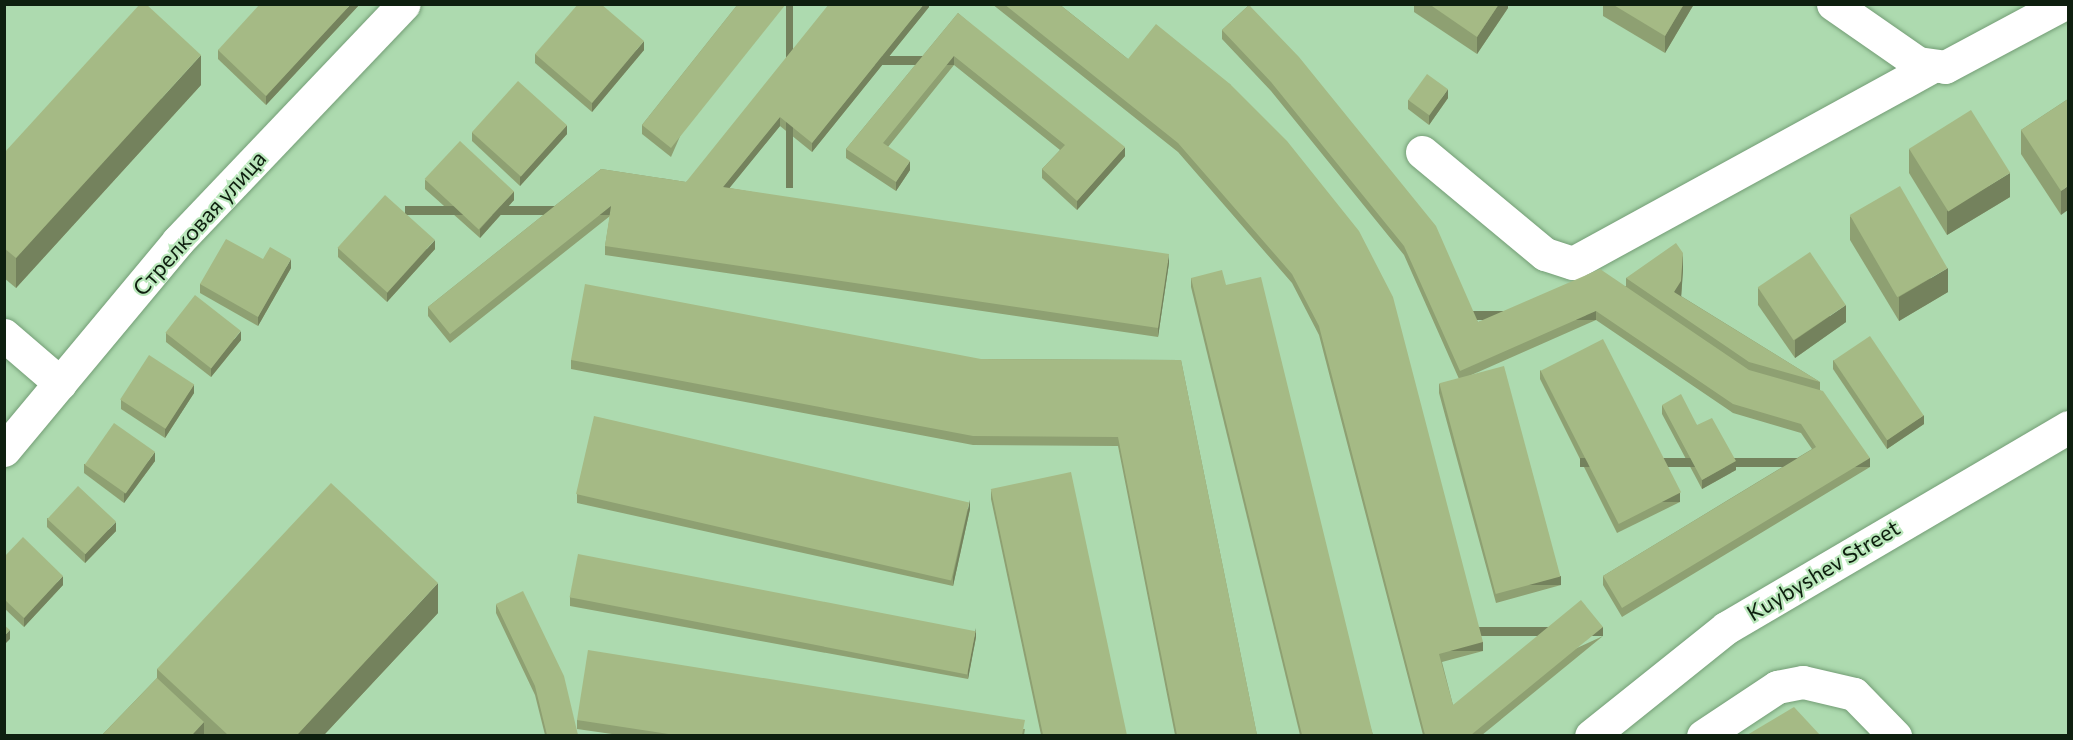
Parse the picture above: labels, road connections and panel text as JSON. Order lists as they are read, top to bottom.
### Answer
{
  "streets": {
    "street": ["Стрелковая улица", "Kuybyshev Street"]
  }
}
